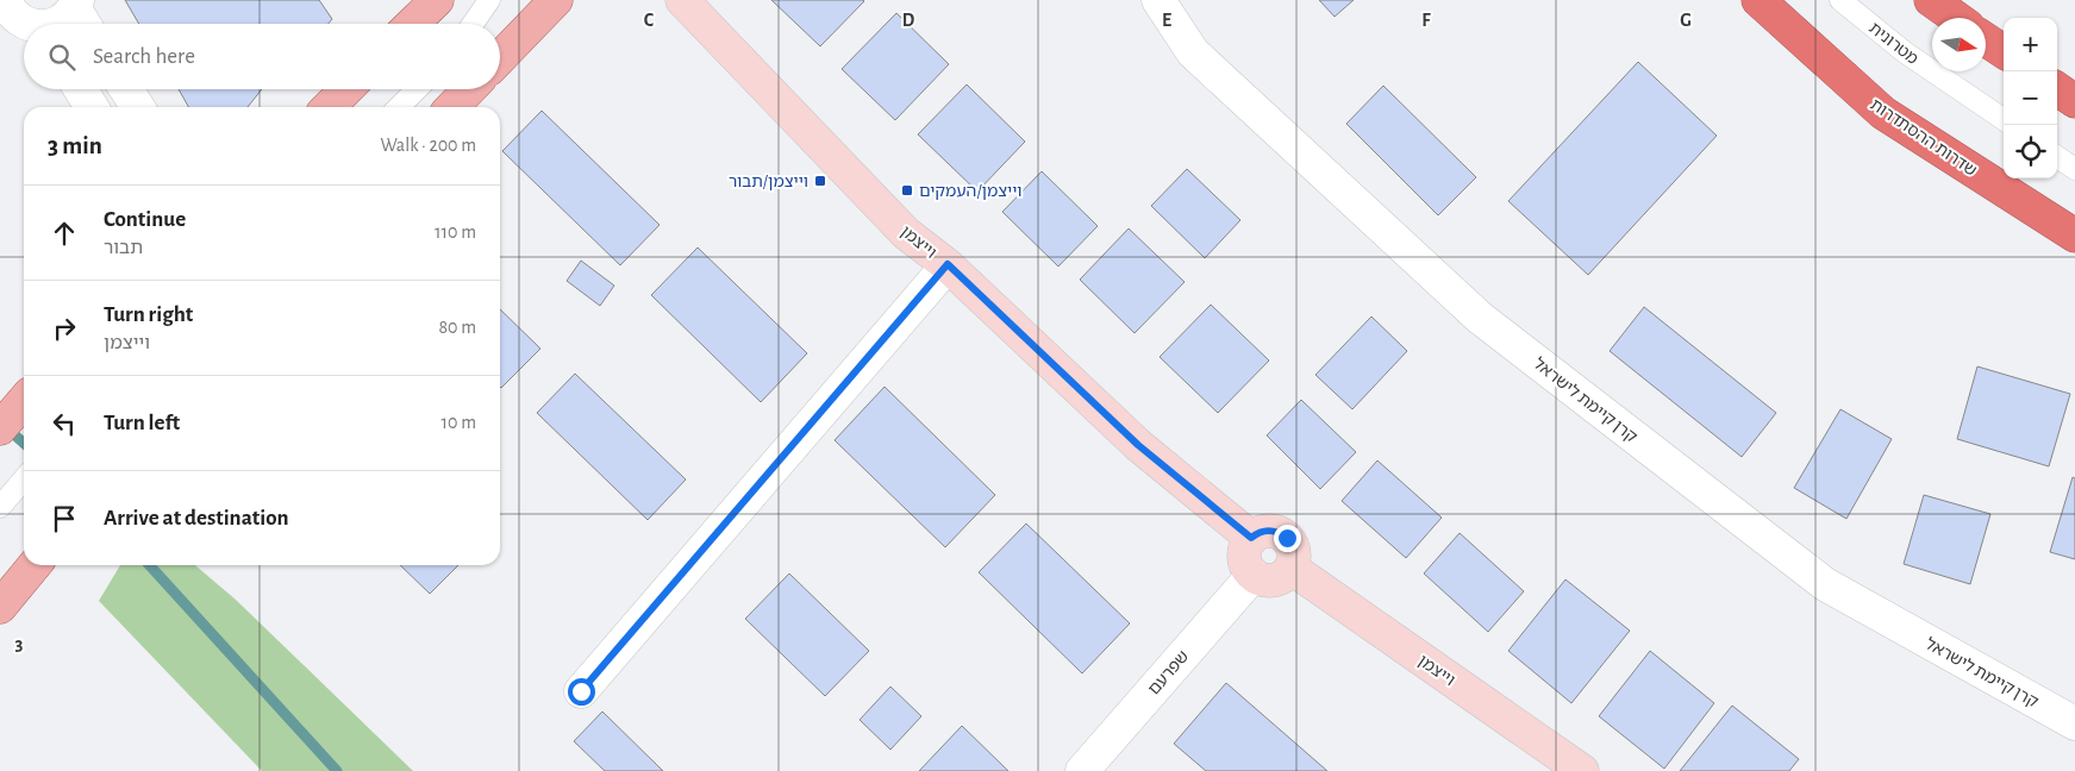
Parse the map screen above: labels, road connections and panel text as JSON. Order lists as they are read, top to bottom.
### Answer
{
  "streets": {
    "highway": ["שדרות ההסתדרות"],
    "street": ["וייצמן", "קרן קיימת לישראל", "שפרעם"],
    "lane": ["מטרונית"]
  },
  "crossings": [
    ["וייצמן", "שפרעם"]
  ],
  "places": {
    "transit": ["וייצמן/תבור", "וייצמן/העמקים"]
  },
  "north": "right",
  "page": {
    "map_buttons": ["+", "−"],
    "search": "Search here",
    "heading": ["3 min", "Walk · 200 m"],
    "list": [
      ["Continue", "תבור", "110 m"],
      ["Turn right", "וייצמן", "80 m"],
      ["Turn left", "10 m"],
      "Arrive at destination"
    ]
  },
  "grid": {
    "columns": [
      "C",
      "D",
      "E",
      "F",
      "G"
    ],
    "rows": ["3"]
  }
}
